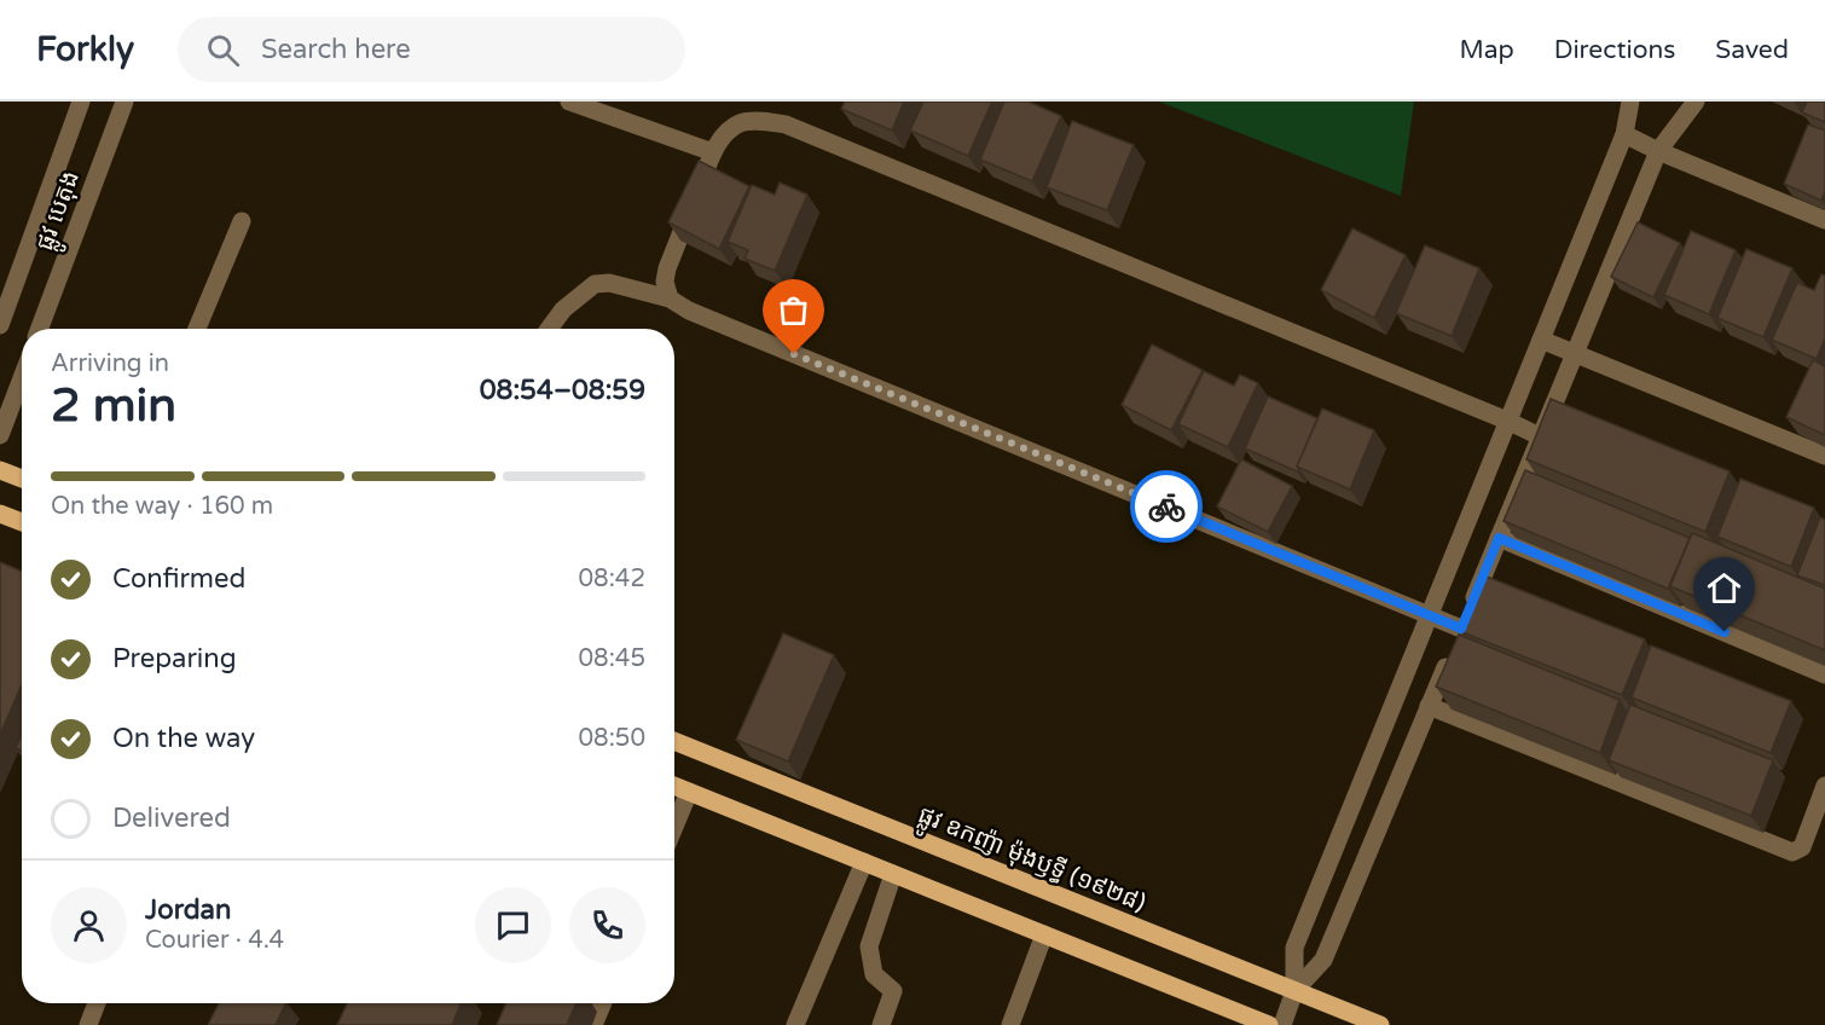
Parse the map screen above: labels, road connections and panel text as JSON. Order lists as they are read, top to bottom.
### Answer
{
  "streets": {
    "main road": ["ផ្លូវ ឧកញ៉ា ម៉ុងឫទ្ធី (១៩២៨)"],
    "street": ["ផ្លូវ បេតុង"]
  },
  "page": {
    "header": "Forkly",
    "search": "Search here",
    "nav": ["Map", "Directions", "Saved"],
    "heading": ["2 min", "Arriving in", "08:54–08:59"],
    "panel": ["Jordan", "Courier · 4.4"],
    "bar": "On the way · 160 m",
    "list": [
      ["Confirmed", "08:42"],
      ["Preparing", "08:45"],
      ["On the way", "08:50"],
      "Delivered"
    ]
  }
}
